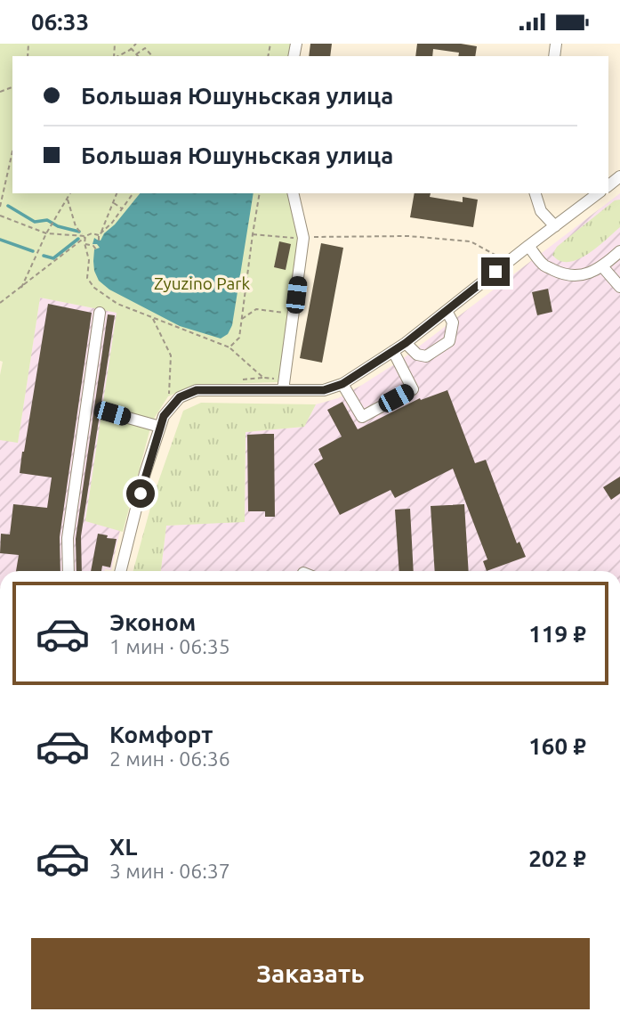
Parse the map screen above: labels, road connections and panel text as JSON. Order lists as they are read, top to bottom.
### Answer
{
  "parks": ["Zyuzino Park"],
  "page": {
    "status": "06:33",
    "banner": ["Большая Юшуньская улица", "Большая Юшуньская улица"],
    "list": [
      {
        "name": "Эконом",
        "note": "1 мин · 06:35",
        "value": "119 ₽"
      },
      {
        "name": "Комфорт",
        "note": "2 мин · 06:36",
        "value": "160 ₽"
      },
      {
        "name": "XL",
        "note": "3 мин · 06:37",
        "value": "202 ₽"
      }
    ],
    "buttons": "Заказать"
  }
}
